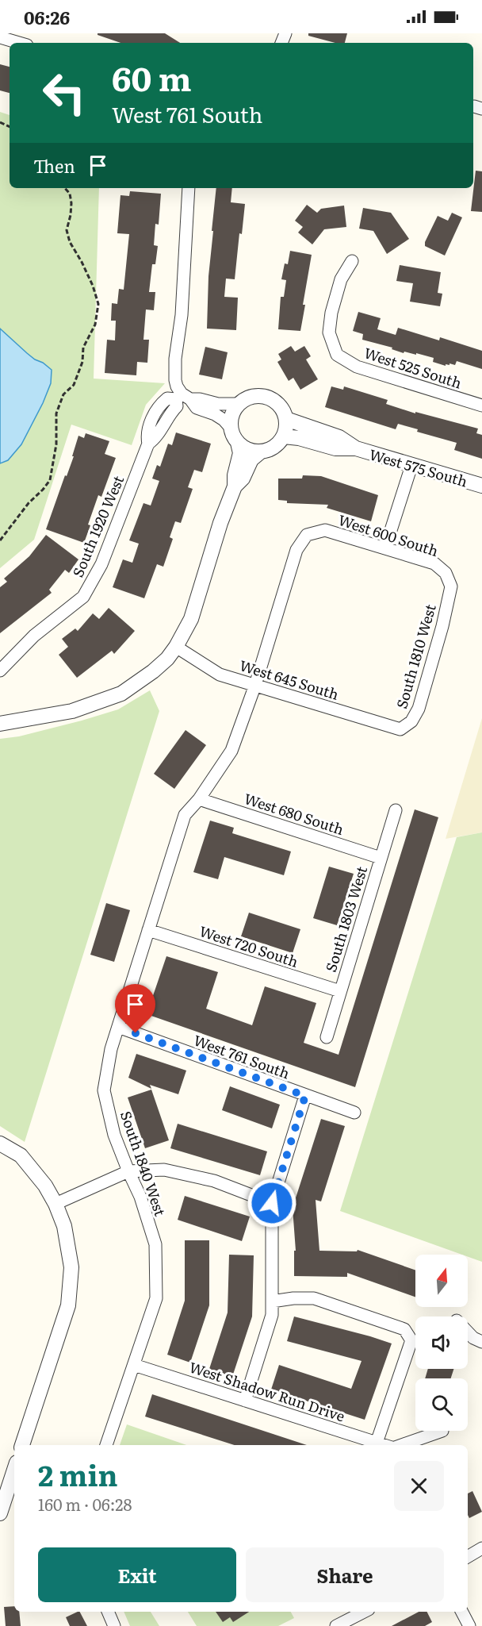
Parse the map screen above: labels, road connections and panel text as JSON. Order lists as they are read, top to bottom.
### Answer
{
  "streets": {
    "street": [
      "West 525 South",
      "West 575 South",
      "South 1920 West",
      "West 600 South",
      "South 1810 West",
      "West 645 South",
      "West 680 South",
      "South 1803 West",
      "West 720 South",
      "West 761 South",
      "South 1840 West",
      "West Shadow Run Drive"
    ]
  },
  "crossings": [
    ["West 600 South", "South 1810 West"],
    ["West 600 South", "South 1840 West"],
    ["South 1810 West", "West 645 South"],
    ["West 645 South", "South 1840 West"],
    ["West 680 South", "South 1803 West"],
    ["West 680 South", "South 1840 West"],
    ["South 1803 West", "West 720 South"],
    ["West 720 South", "South 1840 West"],
    ["West 761 South", "South 1840 West"],
    ["South 1840 West", "West Shadow Run Drive"]
  ],
  "north": "top",
  "page": {
    "status": "06:26",
    "turn": ["60 m", "West 761 South"],
    "then": "Then",
    "heading": ["2 min", "160 m · 06:28"],
    "buttons": ["Exit", "Share"]
  }
}
